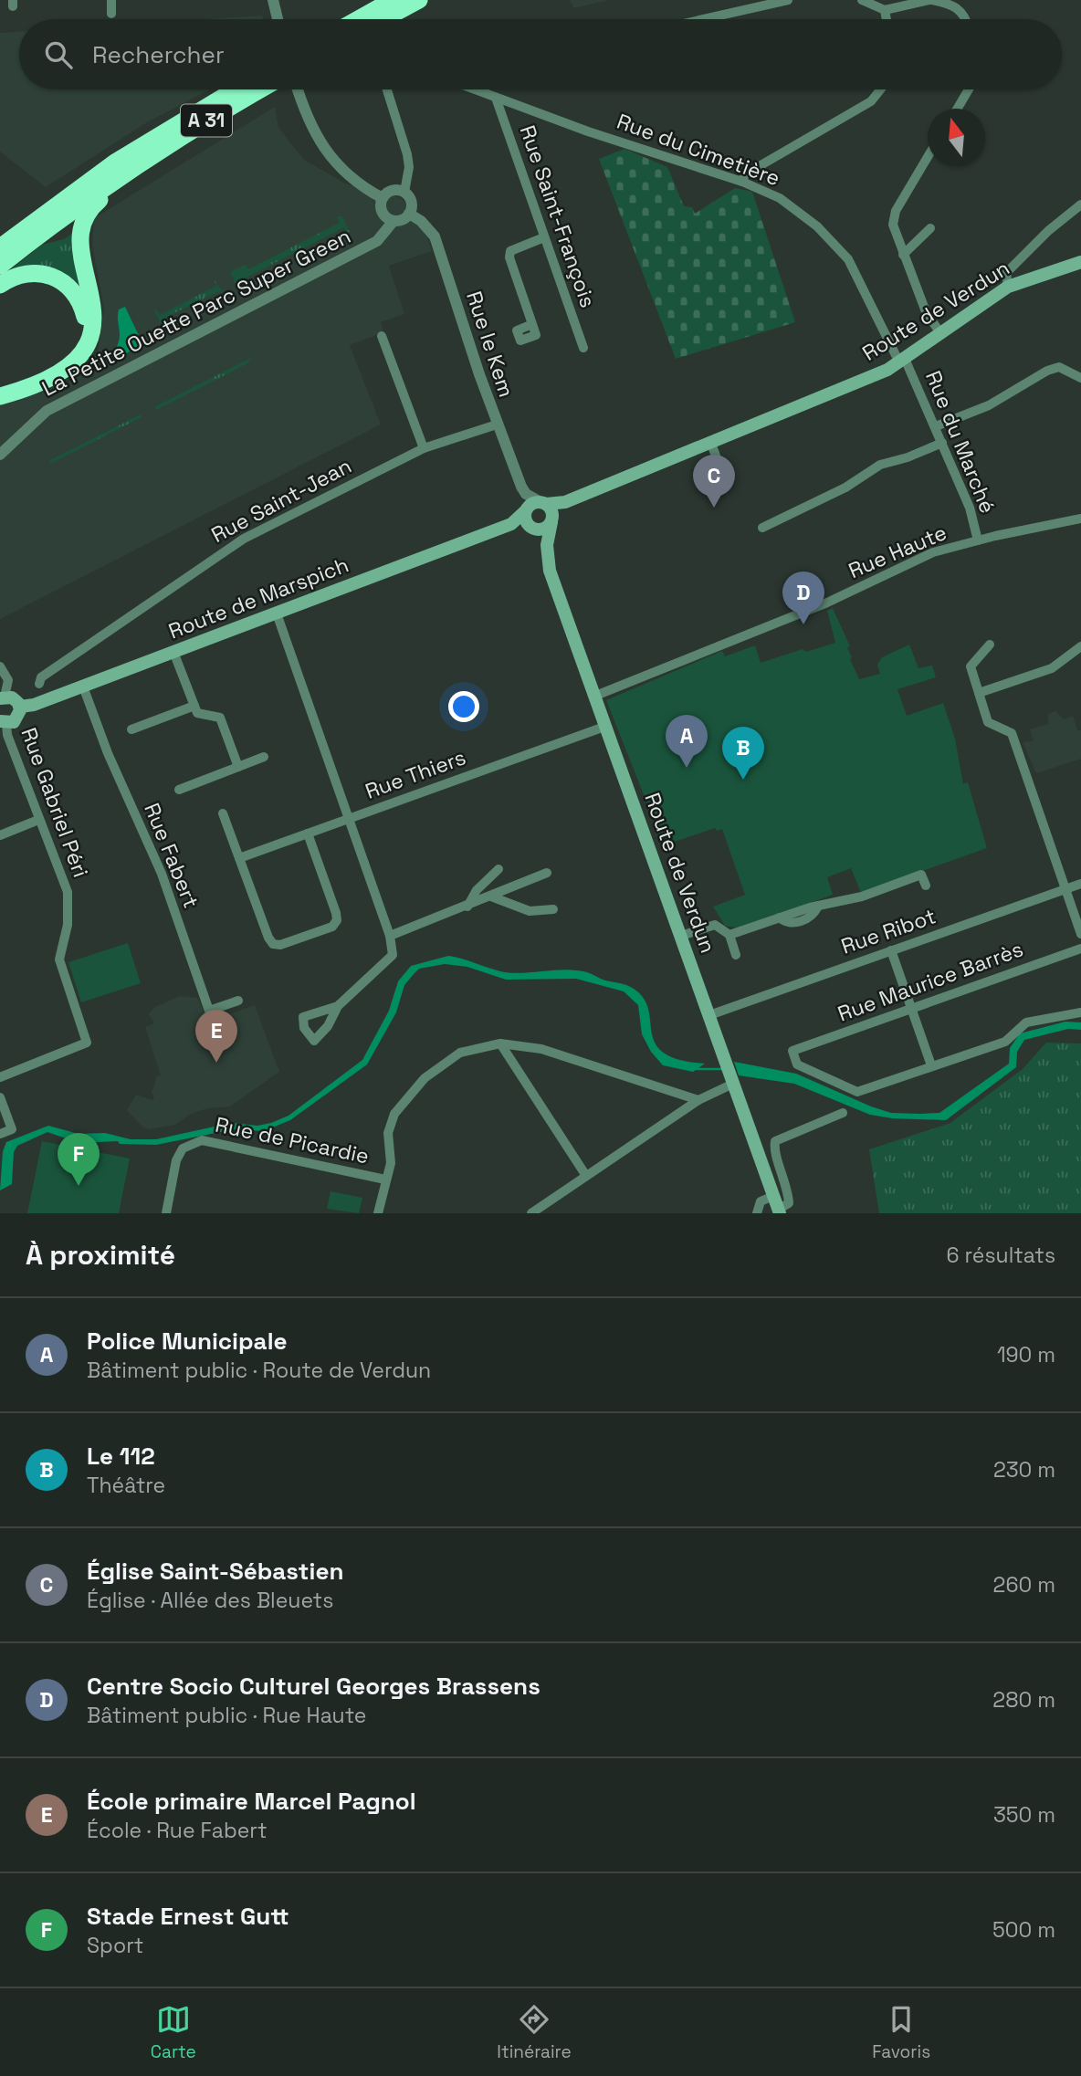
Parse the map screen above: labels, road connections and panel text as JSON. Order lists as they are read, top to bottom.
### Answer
{
  "streets": {
    "highway": ["A 31"],
    "main road": ["Route de Verdun", "Route de Marspich"],
    "street": [
      "Rue du Cimetière",
      "Rue Saint-François",
      "La Petite Ouette Parc Super Green",
      "Rue le Kem",
      "Rue du Marché",
      "Rue Saint-Jean",
      "Rue Haute",
      "Rue Thiers",
      "Rue Gabriel Péri",
      "Rue Fabert",
      "Rue Ribot",
      "Rue Maurice Barrès",
      "Rue de Picardie"
    ]
  },
  "crossings": [
    ["Rue du Cimetière", "Rue Saint-François"],
    ["Rue du Cimetière", "Route de Verdun"],
    ["Rue du Cimetière", "Rue du Marché"],
    ["Route de Verdun", "Rue le Kem"],
    ["Route de Verdun", "Rue du Marché"],
    ["Route de Verdun", "Rue Haute"],
    ["Route de Verdun", "Route de Marspich"],
    ["Route de Verdun", "Rue Thiers"],
    ["Route de Verdun", "Rue Ribot"],
    ["La Petite Ouette Parc Super Green", "Rue le Kem"],
    ["Rue le Kem", "Rue Saint-Jean"],
    ["Rue le Kem", "Route de Marspich"],
    ["Rue du Marché", "Rue Haute"],
    ["Route de Marspich", "Rue Fabert"]
  ],
  "north": "top",
  "page": {
    "search": "Rechercher",
    "pins": [
      "C",
      "D",
      "A",
      "B",
      "E",
      "F"
    ],
    "heading": ["À proximité", "6 résultats"],
    "list": [
      {
        "mark": "A",
        "name": "Police Municipale",
        "note": "Bâtiment public · Route de Verdun",
        "value": "190 m"
      },
      {
        "mark": "B",
        "name": "Le 112",
        "note": "Théâtre",
        "value": "230 m"
      },
      {
        "mark": "C",
        "name": "Église Saint-Sébastien",
        "note": "Église · Allée des Bleuets",
        "value": "260 m"
      },
      {
        "mark": "D",
        "name": "Centre Socio Culturel Georges Brassens",
        "note": "Bâtiment public · Rue Haute",
        "value": "280 m"
      },
      {
        "mark": "E",
        "name": "École primaire Marcel Pagnol",
        "note": "École · Rue Fabert",
        "value": "350 m"
      },
      {
        "mark": "F",
        "name": "Stade Ernest Gutt",
        "note": "Sport",
        "value": "500 m"
      }
    ],
    "nav": ["Carte", "Itinéraire", "Favoris"]
  }
}
